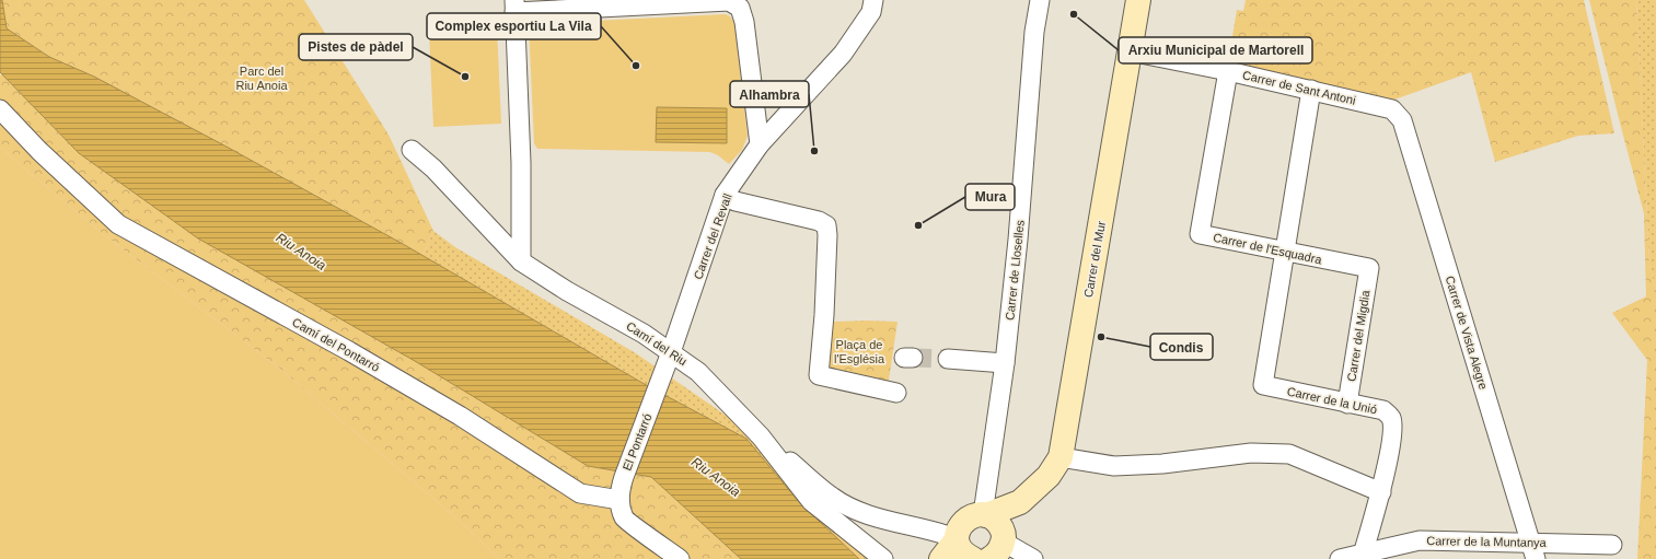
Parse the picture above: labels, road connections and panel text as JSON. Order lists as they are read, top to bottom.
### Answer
{
  "streets": {
    "main road": ["Carrer del Mur"],
    "street": [
      "Carrer de Sant Antoni",
      "Carrer del Revall",
      "Carrer de l'Esquadra",
      "Carrer de Lloselles",
      "Carrer de Vista Alegre",
      "Carrer del Migdia",
      "Camí del Riu",
      "Camí del Pontarró",
      "Carrer de la Unió",
      "El Pontarró",
      "Carrer de la Muntanya"
    ]
  },
  "crossings": [
    ["Carrer de Sant Antoni", "Carrer de l'Esquadra"],
    ["Carrer de Sant Antoni", "Carrer del Mur"],
    ["Carrer de Sant Antoni", "Carrer de Vista Alegre"],
    ["Carrer del Revall", "Camí del Riu"],
    ["Carrer del Revall", "El Pontarró"],
    ["Carrer de l'Esquadra", "Carrer del Migdia"],
    ["Carrer de l'Esquadra", "Carrer de la Unió"],
    ["Carrer de Vista Alegre", "Carrer de la Muntanya"],
    ["Carrer del Migdia", "Carrer de la Unió"],
    ["Camí del Pontarró", "El Pontarró"],
    ["Carrer de la Unió", "Carrer de la Muntanya"]
  ],
  "water": ["Riu Anoia"],
  "parks": ["Parc del Riu Anoia", "Plaça de l'Església"],
  "places": [
    "Arxiu Municipal de Martorell",
    "Complex esportiu La Vila",
    "Pistes de pàdel",
    "Alhambra",
    "Mura",
    "Condis"
  ]
}
